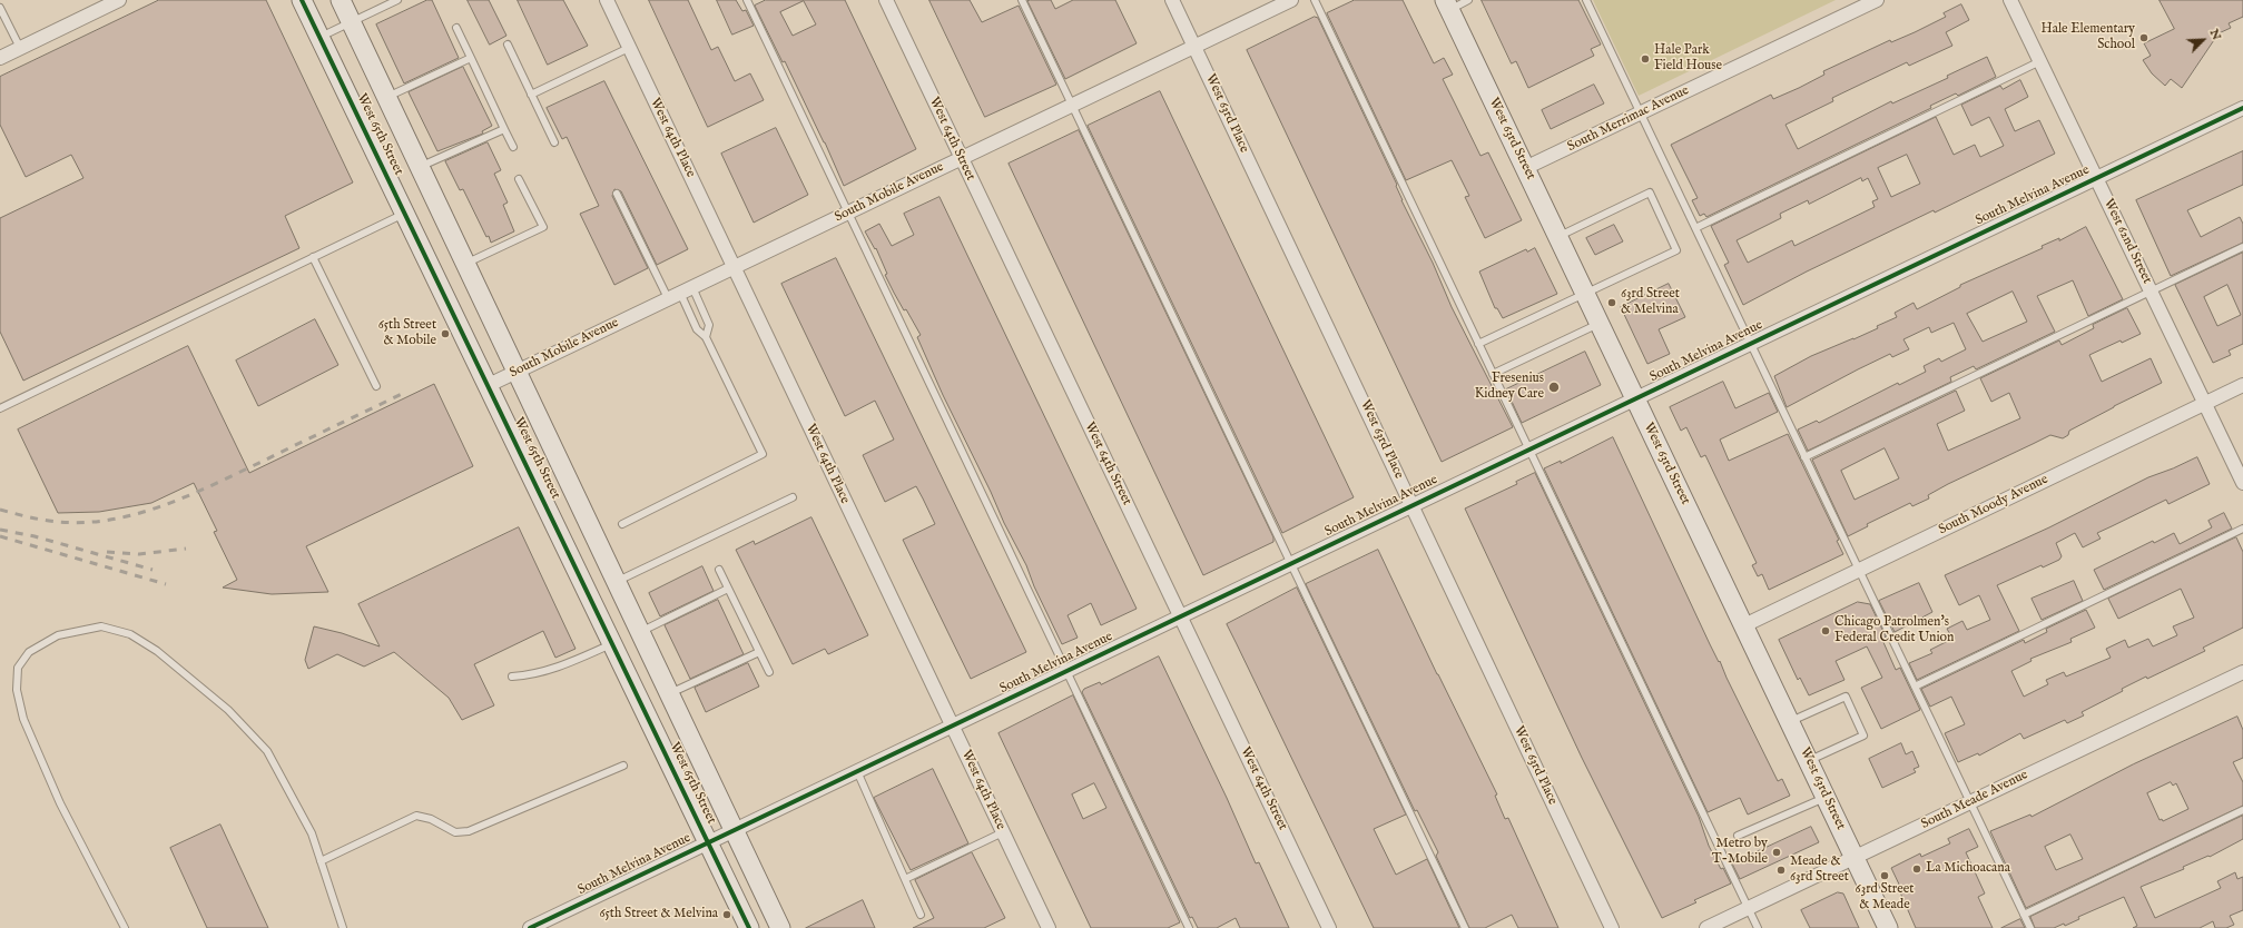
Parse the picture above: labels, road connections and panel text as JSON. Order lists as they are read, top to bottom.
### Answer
{
  "streets": {
    "street": [
      "West 63rd Place",
      "South Merrimac Avenue",
      "West 65th Street",
      "West 64th Place",
      "West 64th Street",
      "West 63rd Street",
      "South Mobile Avenue",
      "South Melvina Avenue",
      "West 62nd Street",
      "South Moody Avenue",
      "South Meade Avenue"
    ]
  },
  "crossings": [
    ["West 63rd Place", "South Mobile Avenue"],
    ["West 63rd Place", "South Melvina Avenue"],
    ["South Merrimac Avenue", "West 63rd Street"],
    ["West 65th Street", "South Mobile Avenue"],
    ["West 65th Street", "South Melvina Avenue"],
    ["West 64th Place", "South Mobile Avenue"],
    ["West 64th Place", "South Melvina Avenue"],
    ["West 64th Street", "South Mobile Avenue"],
    ["West 64th Street", "South Melvina Avenue"],
    ["West 63rd Street", "South Melvina Avenue"],
    ["West 63rd Street", "South Moody Avenue"],
    ["West 63rd Street", "South Meade Avenue"],
    ["South Melvina Avenue", "West 62nd Street"],
    ["West 62nd Street", "South Moody Avenue"]
  ],
  "places": [
    "Hale Elementary School",
    "Hale Park Field House",
    "63rd Street & Melvina",
    "65th Street & Mobile",
    "Fresenius Kidney Care",
    "Chicago Patrolmen's Federal Credit Union",
    "Metro by T-Mobile",
    "La Michoacana",
    "Meade & 63rd Street",
    "63rd Street & Meade",
    "65th Street & Melvina"
  ],
  "north": "top right"
}
